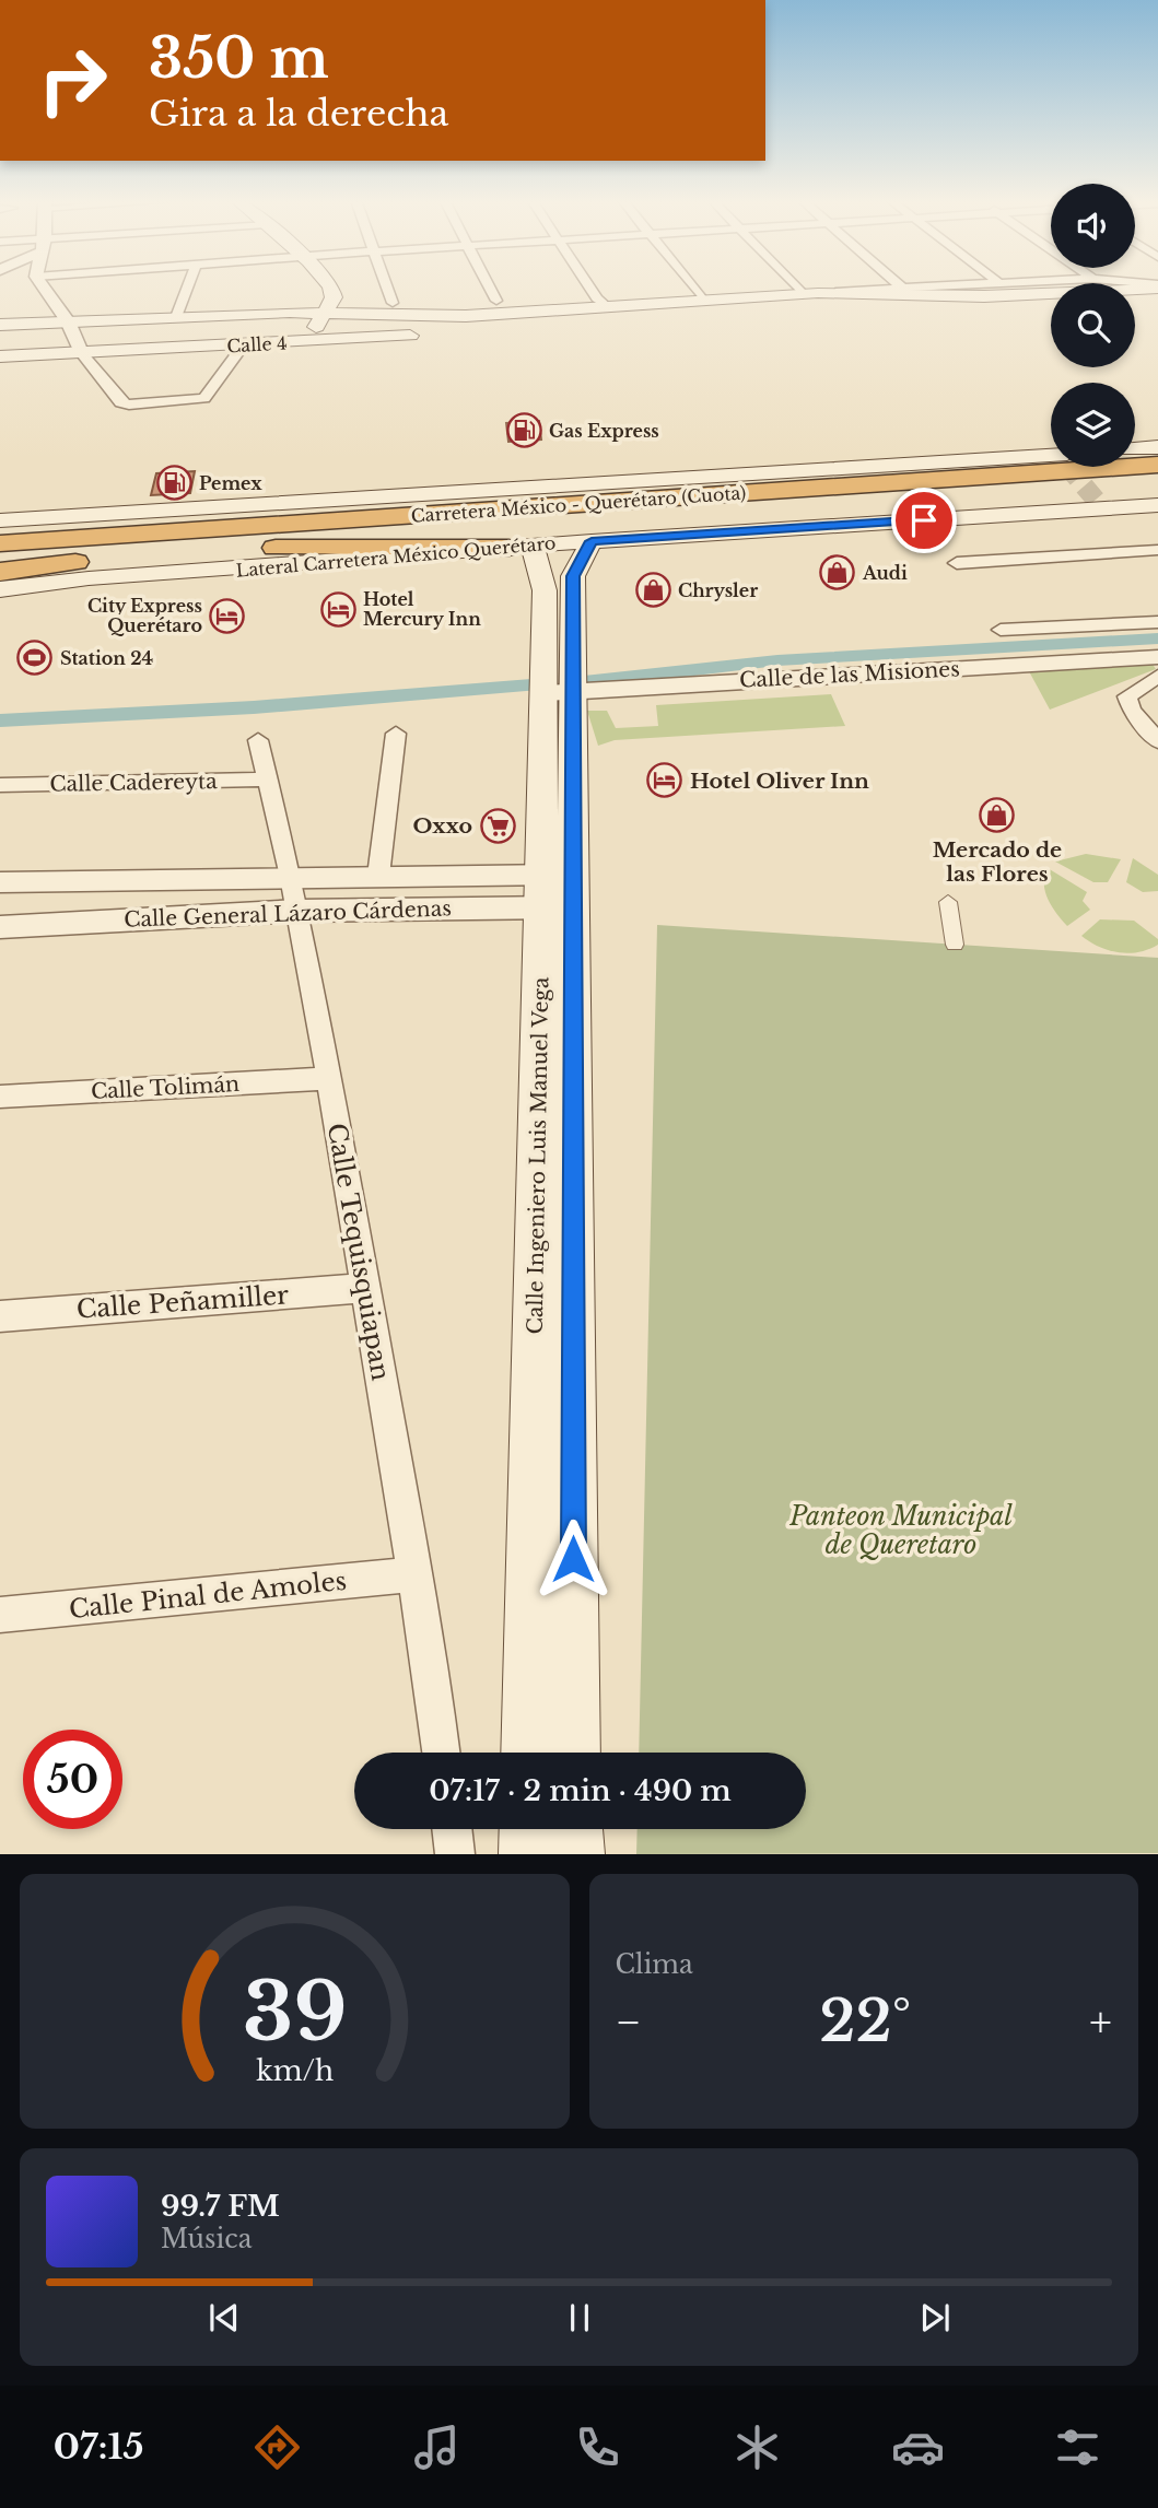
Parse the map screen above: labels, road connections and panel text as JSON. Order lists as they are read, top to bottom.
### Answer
{
  "streets": {
    "highway": ["Carretera México - Querétaro (Cuota)"],
    "main road": ["Calle 4", "Lateral Carretera México Querétaro", "Calle Ingeniero Luis Manuel Vega"],
    "street": [
      "Calle de las Misiones",
      "Calle Cadereyta",
      "Calle General Lázaro Cárdenas",
      "Calle Tolimán",
      "Calle Tequisquiapan",
      "Calle Peñamiller",
      "Calle Pinal de Amoles"
    ]
  },
  "crossings": [
    ["Lateral Carretera México Querétaro", "Calle Ingeniero Luis Manuel Vega"],
    ["Calle de las Misiones", "Calle Ingeniero Luis Manuel Vega"],
    ["Calle Cadereyta", "Calle Tequisquiapan"],
    ["Calle General Lázaro Cárdenas", "Calle Ingeniero Luis Manuel Vega"],
    ["Calle General Lázaro Cárdenas", "Calle Tequisquiapan"],
    ["Calle Tolimán", "Calle Tequisquiapan"],
    ["Calle Tequisquiapan", "Calle Peñamiller"],
    ["Calle Tequisquiapan", "Calle Pinal de Amoles"]
  ],
  "parks": ["Panteon Municipal de Queretaro"],
  "places": {
    "fuel station": ["Gas Express", "Pemex"],
    "shop": ["Audi", "Chrysler", "Mercado de las Flores"],
    "hotel": ["Hotel Mercury Inn", "City Express Querétaro", "Hotel Oliver Inn"],
    "sports": ["Station 24"],
    "supermarket": ["Oxxo"]
  },
  "page": {
    "turn": ["350 m", "Gira a la derecha"],
    "limit": "50",
    "trip": "07:17 · 2 min · 490 m",
    "tile": "Clima",
    "heat": ["−", "22°", "+"],
    "song": ["99.7 FM", "Música"],
    "tabs": "07:15",
    "gauge": ["39", "km/h"]
  }
}
